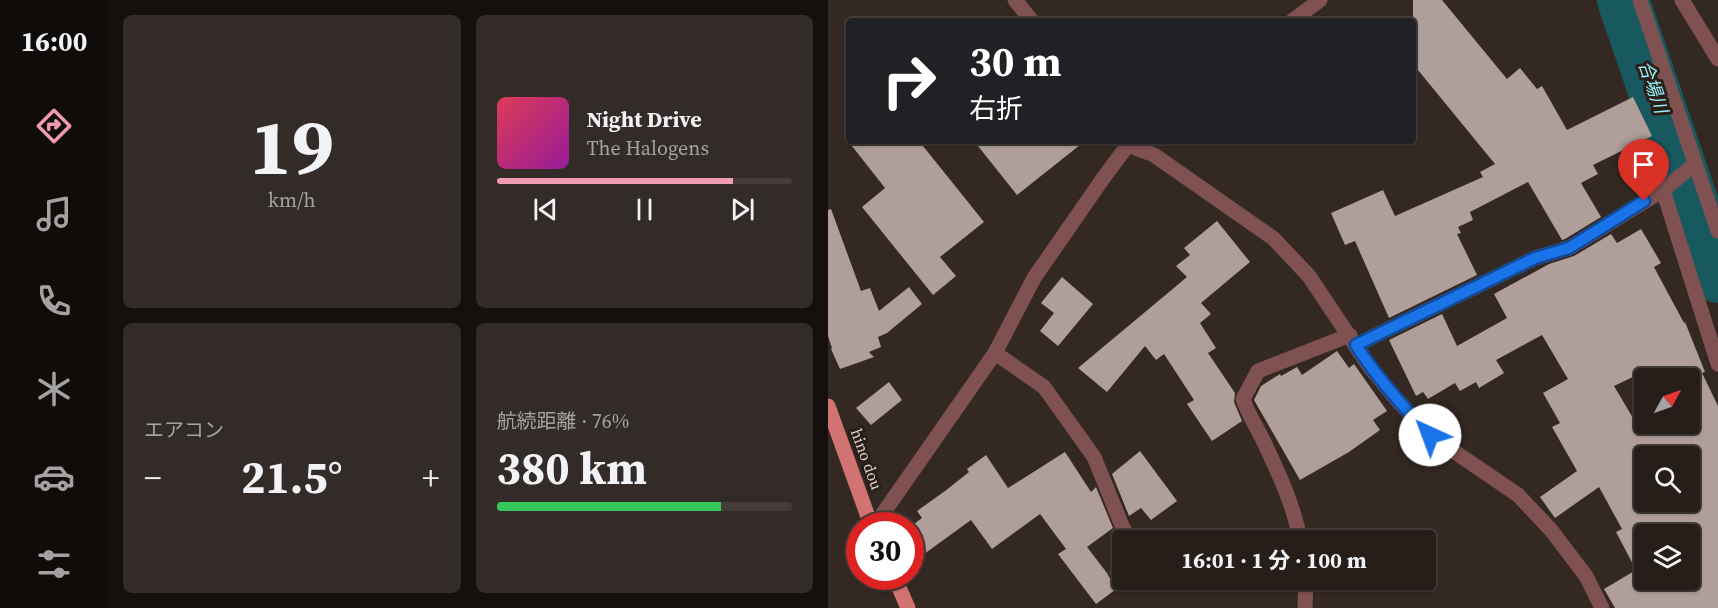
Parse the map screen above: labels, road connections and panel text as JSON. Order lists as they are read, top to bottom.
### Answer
{
  "streets": {
    "main road": ["hino dou"]
  },
  "water": ["合場川"],
  "north": "top right",
  "page": {
    "tabs": "16:00",
    "tile": [
      ["19", "km/h"],
      "エアコン",
      ["航続距離 · 76%", "380 km"]
    ],
    "turn": ["30 m", "右折"],
    "song": ["Night Drive", "The Halogens"],
    "heat": ["−", "21.5°", "+"],
    "limit": "30",
    "trip": "16:01 · 1 分 · 100 m"
  }
}
